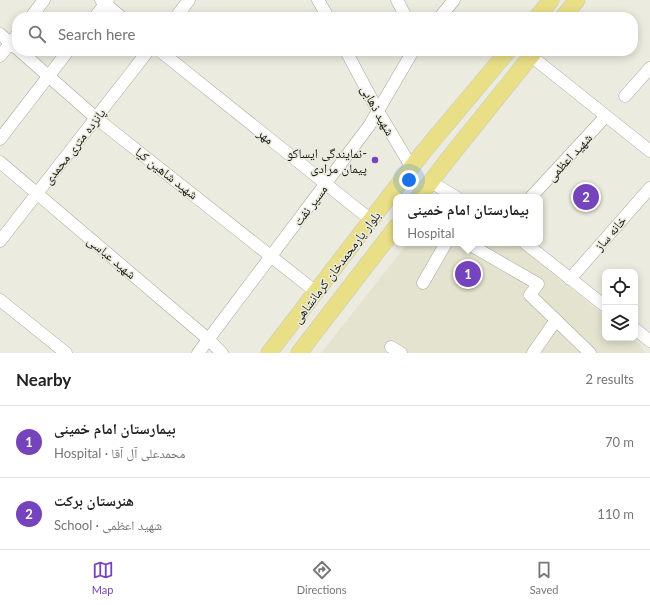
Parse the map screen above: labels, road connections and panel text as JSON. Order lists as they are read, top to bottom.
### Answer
{
  "streets": {
    "main road": ["بلوار یارمحمدخان کرمانشاهی"],
    "street": [
      "شهید ذهابی",
      "مهر",
      "پانزده متری محمدی",
      "شهید اعظمی",
      "شهید شاهین کیا",
      "مسیر نفت",
      "خانه ساز",
      "شهید عباسی"
    ]
  },
  "crossings": [
    ["شهید ذهابی", "مسیر نفت"],
    ["شهید ذهابی", "بلوار یارمحمدخان کرمانشاهی"],
    ["مهر", "مسیر نفت"],
    ["مهر", "بلوار یارمحمدخان کرمانشاهی"],
    ["پانزده متری محمدی", "شهید شاهین کیا"],
    ["پانزده متری محمدی", "شهید عباسی"],
    ["شهید شاهین کیا", "مسیر نفت"],
    ["شهید شاهین کیا", "بلوار یارمحمدخان کرمانشاهی"],
    ["مسیر نفت", "شهید عباسی"]
  ],
  "places": ["نمایندگی ایساکو- پیمان مرادی"],
  "page": {
    "search": "Search here",
    "pins": ["2", "1"],
    "popup": ["بیمارستان امام خمینی", "Hospital"],
    "heading": ["Nearby", "2 results"],
    "list": [
      {
        "mark": "1",
        "name": "بیمارستان امام خمینی",
        "note": "Hospital · محمدعلی آل آقا",
        "value": "70 m"
      },
      {
        "mark": "2",
        "name": "هنرستان برکت",
        "note": "School · شهید اعظمی",
        "value": "110 m"
      }
    ],
    "nav": ["Map", "Directions", "Saved"]
  }
}
